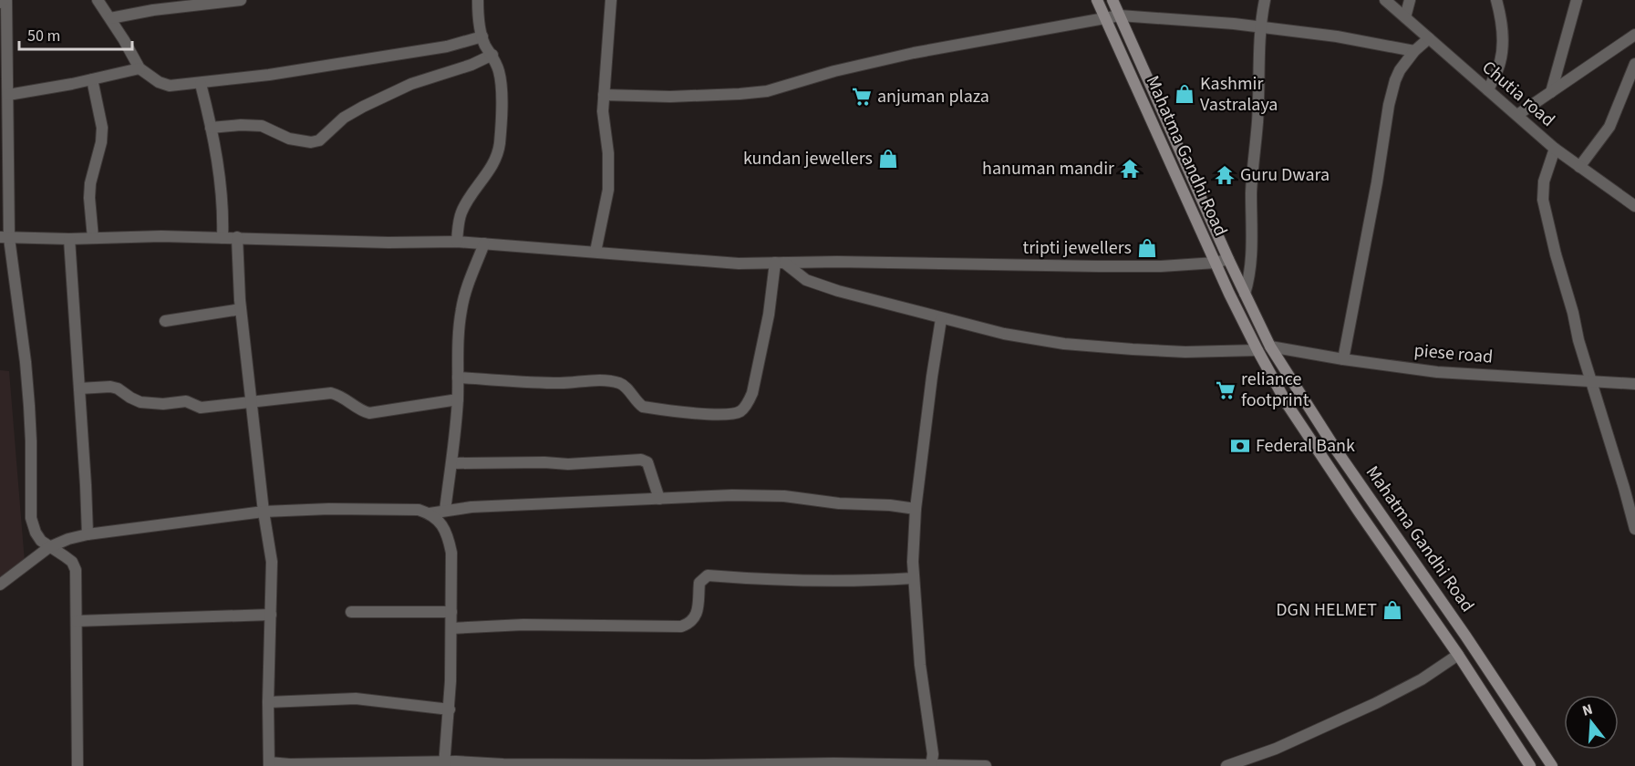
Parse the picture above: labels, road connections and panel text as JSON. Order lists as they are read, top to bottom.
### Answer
{
  "streets": {
    "main road": ["Mahatma Gandhi Road"],
    "street": ["Chutia road", "piese road"]
  },
  "crossings": [
    ["Mahatma Gandhi Road", "piese road"]
  ],
  "places": {
    "shop": [
      "Kashmir Vastralaya",
      "kundan jewellers",
      "tripti jewellers",
      "DGN HELMET"
    ],
    "supermarket": ["anjuman plaza", "reliance footprint"],
    "temple": ["hanuman mandir", "Guru Dwara"],
    "bank": ["Federal Bank"]
  },
  "scale_bar": "50 m",
  "north": "top"
}
